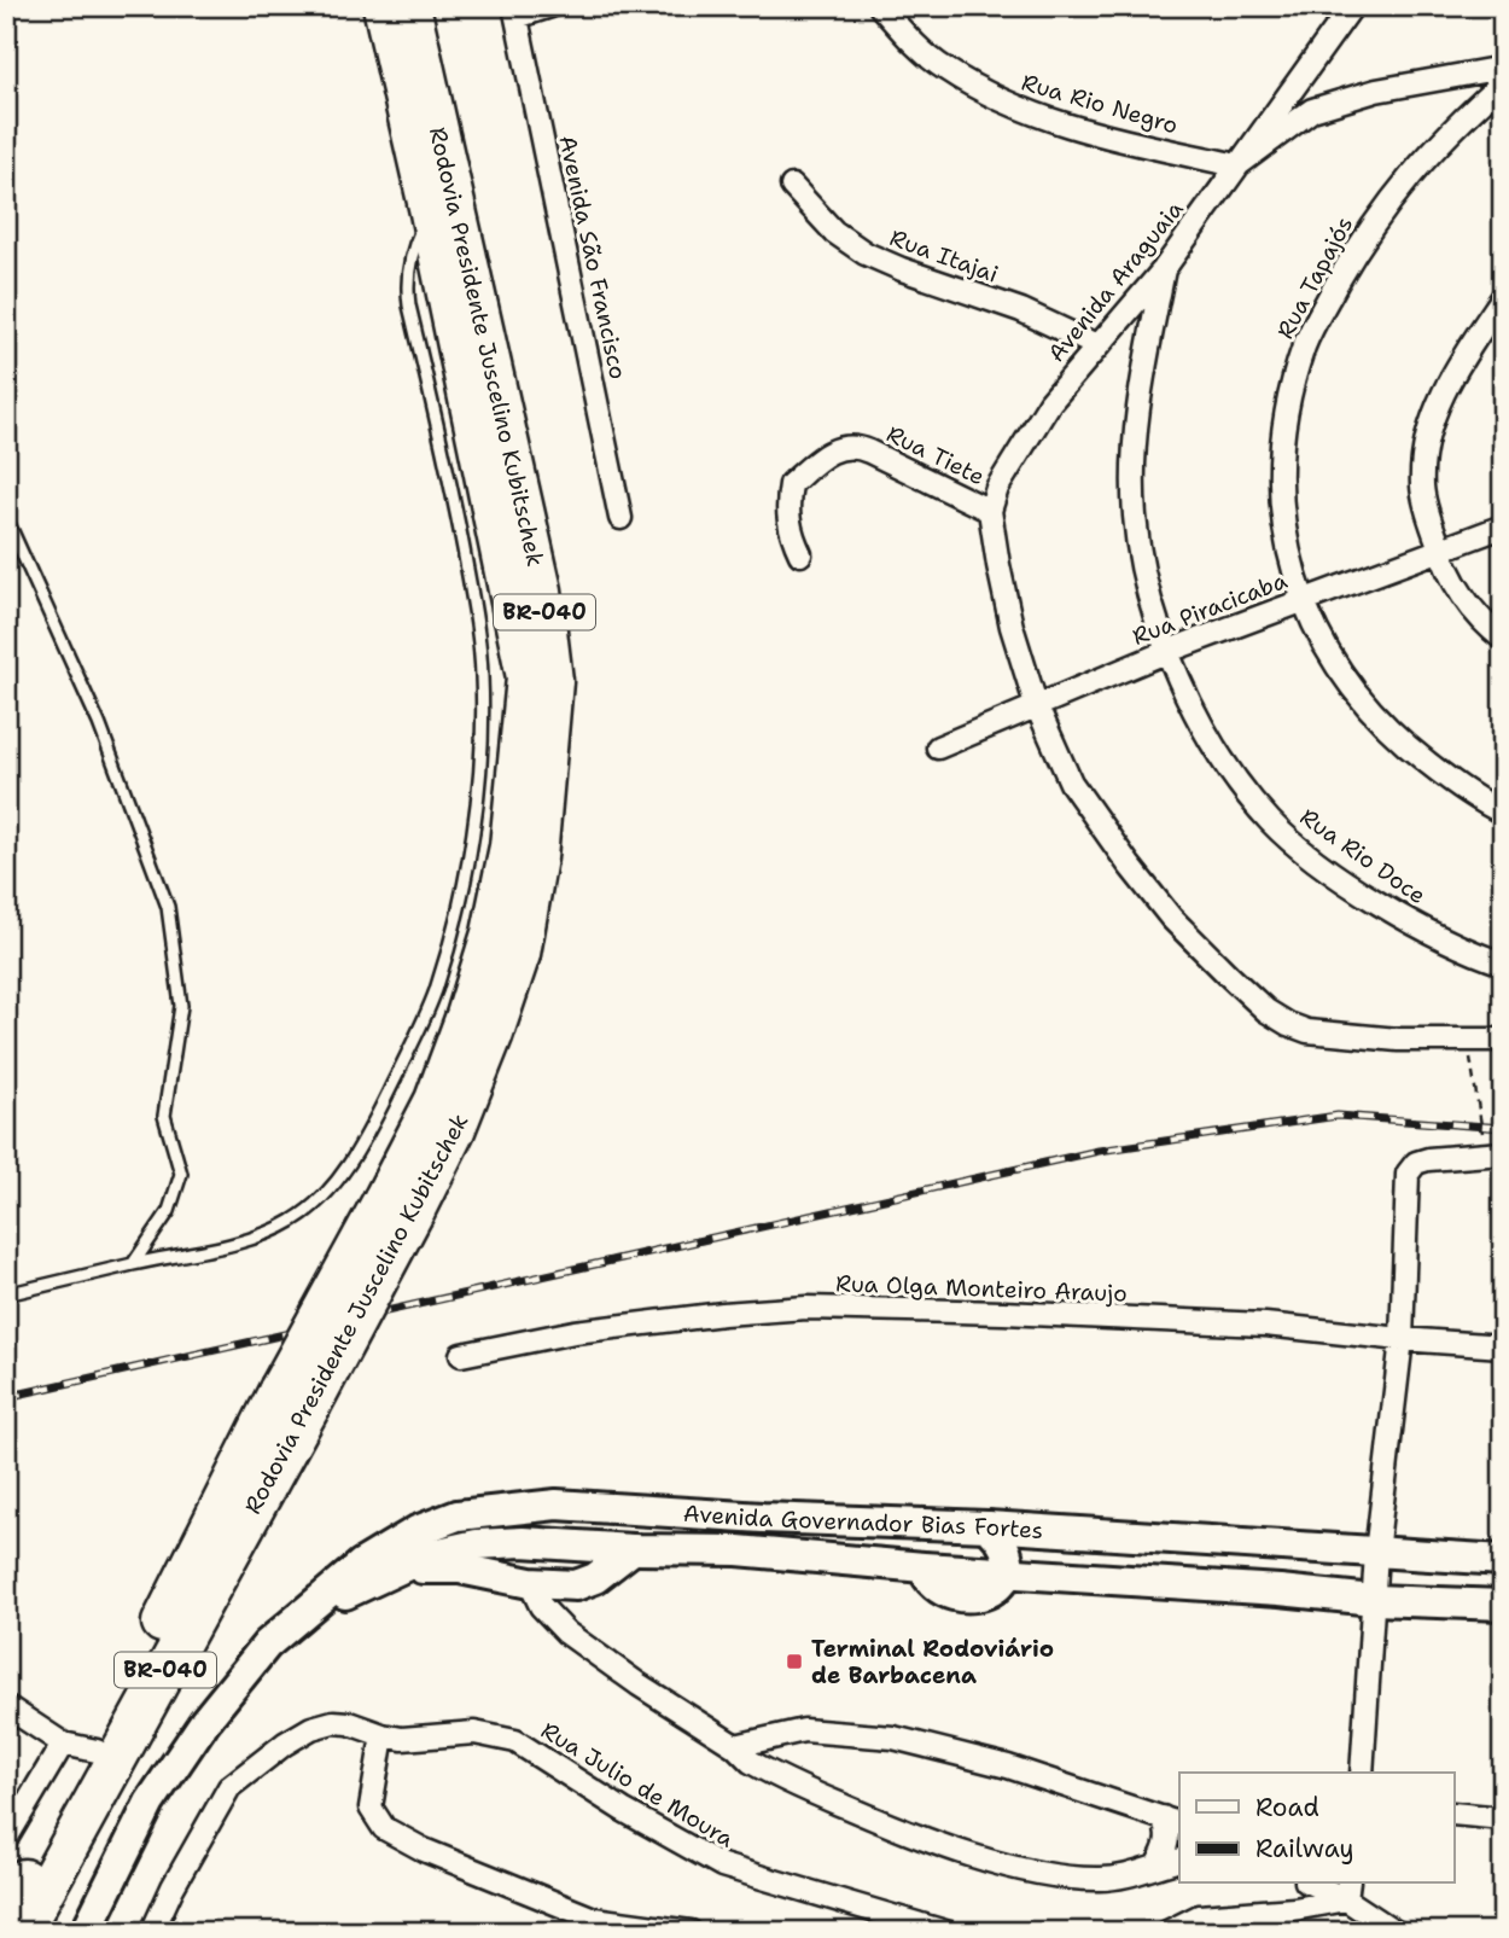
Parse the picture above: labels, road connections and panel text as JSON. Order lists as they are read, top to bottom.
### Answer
{
  "streets": {
    "highway": ["Rodovia Presidente Juscelino Kubitschek", "BR-040"],
    "main road": ["Avenida Governador Bias Fortes"],
    "street": [
      "Rua Rio Negro",
      "Rua Itajai",
      "Avenida São Francisco",
      "Rua Tapajós",
      "Avenida Araguaia",
      "Rua Tiete",
      "Rua Piracicaba",
      "Rua Rio Doce",
      "Rua Olga Monteiro Araujo",
      "Rua Julio de Moura"
    ]
  },
  "crossings": [
    ["Rua Rio Negro", "Avenida Araguaia"],
    ["Rua Itajai", "Avenida Araguaia"],
    ["Rua Tapajós", "Rua Piracicaba"],
    ["Avenida Araguaia", "Rua Tiete"],
    ["Avenida Araguaia", "Rua Rio Doce"],
    ["Rua Piracicaba", "Rua Rio Doce"]
  ],
  "places": {
    "transit": ["Terminal Rodoviário de Barbacena"]
  },
  "legend": ["Road", "Railway"]
}
